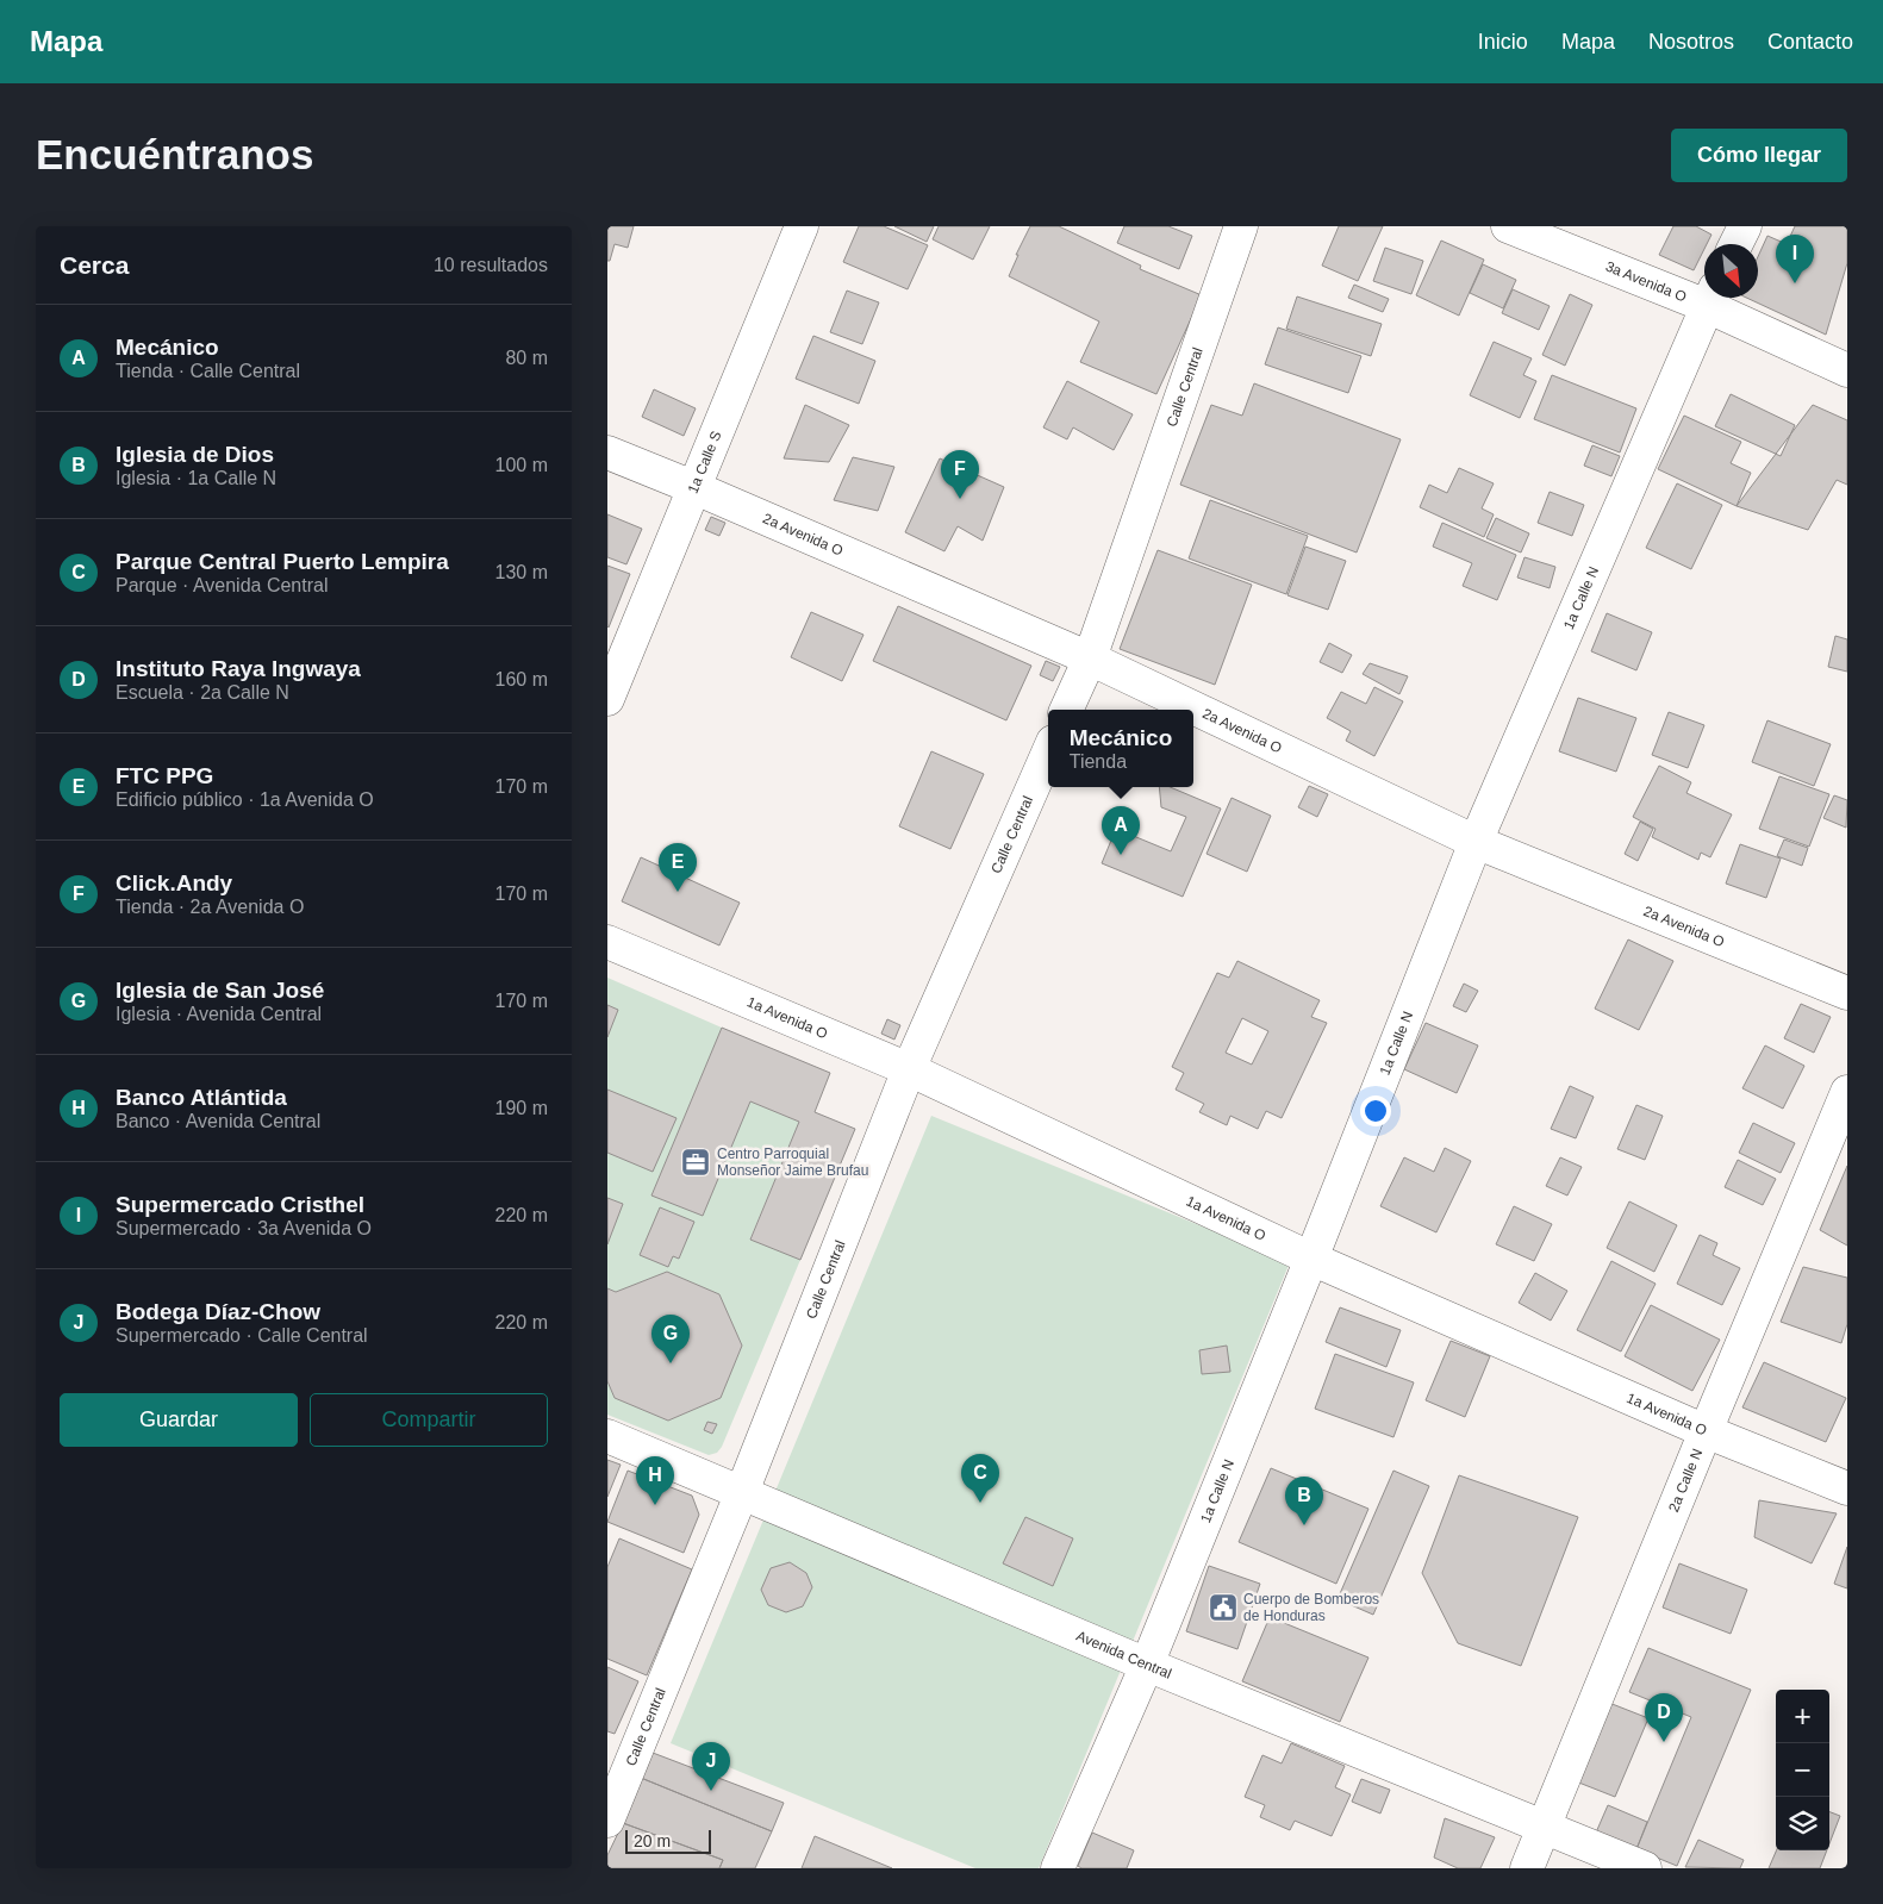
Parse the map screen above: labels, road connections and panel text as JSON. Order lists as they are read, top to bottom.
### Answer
{
  "streets": {
    "street": [
      "3a Avenida O",
      "Calle Central",
      "1a Calle S",
      "2a Avenida O",
      "1a Calle N",
      "1a Avenida O",
      "2a Calle N",
      "Avenida Central"
    ]
  },
  "crossings": [
    ["3a Avenida O", "1a Calle N"],
    ["Calle Central", "2a Avenida O"],
    ["Calle Central", "1a Avenida O"],
    ["Calle Central", "Avenida Central"],
    ["1a Calle S", "2a Avenida O"],
    ["2a Avenida O", "1a Calle N"],
    ["1a Calle N", "1a Avenida O"],
    ["1a Calle N", "Avenida Central"],
    ["1a Avenida O", "2a Calle N"],
    ["2a Calle N", "Avenida Central"]
  ],
  "places": {
    "office": ["Centro Parroquial Monseñor Jaime Brufau"],
    "public building": ["Cuerpo de Bomberos de Honduras"]
  },
  "scale_bar": "20 m",
  "north": "bottom right",
  "page": {
    "header": "Mapa",
    "nav": [
      "Inicio",
      "Mapa",
      "Nosotros",
      "Contacto"
    ],
    "buttons": [
      "Cómo llegar",
      ["Guardar", "Compartir"]
    ],
    "title": "Encuéntranos",
    "heading": ["Cerca", "10 resultados"],
    "pins": [
      "I",
      "F",
      "A",
      "E",
      "G",
      "C",
      "H",
      "B",
      "D",
      "J"
    ],
    "list": [
      {
        "mark": "A",
        "name": "Mecánico",
        "note": "Tienda · Calle Central",
        "value": "80 m"
      },
      {
        "mark": "B",
        "name": "Iglesia de Dios",
        "note": "Iglesia · 1a Calle N",
        "value": "100 m"
      },
      {
        "mark": "C",
        "name": "Parque Central Puerto Lempira",
        "note": "Parque · Avenida Central",
        "value": "130 m"
      },
      {
        "mark": "D",
        "name": "Instituto Raya Ingwaya",
        "note": "Escuela · 2a Calle N",
        "value": "160 m"
      },
      {
        "mark": "E",
        "name": "FTC PPG",
        "note": "Edificio público · 1a Avenida O",
        "value": "170 m"
      },
      {
        "mark": "F",
        "name": "Click.Andy",
        "note": "Tienda · 2a Avenida O",
        "value": "170 m"
      },
      {
        "mark": "G",
        "name": "Iglesia de San José",
        "note": "Iglesia · Avenida Central",
        "value": "170 m"
      },
      {
        "mark": "H",
        "name": "Banco Atlántida",
        "note": "Banco · Avenida Central",
        "value": "190 m"
      },
      {
        "mark": "I",
        "name": "Supermercado Cristhel",
        "note": "Supermercado · 3a Avenida O",
        "value": "220 m"
      },
      {
        "mark": "J",
        "name": "Bodega Díaz-Chow",
        "note": "Supermercado · Calle Central",
        "value": "220 m"
      }
    ],
    "popup": ["Mecánico", "Tienda"],
    "map_buttons": ["+", "−"],
    "scale": "20 m"
  }
}
